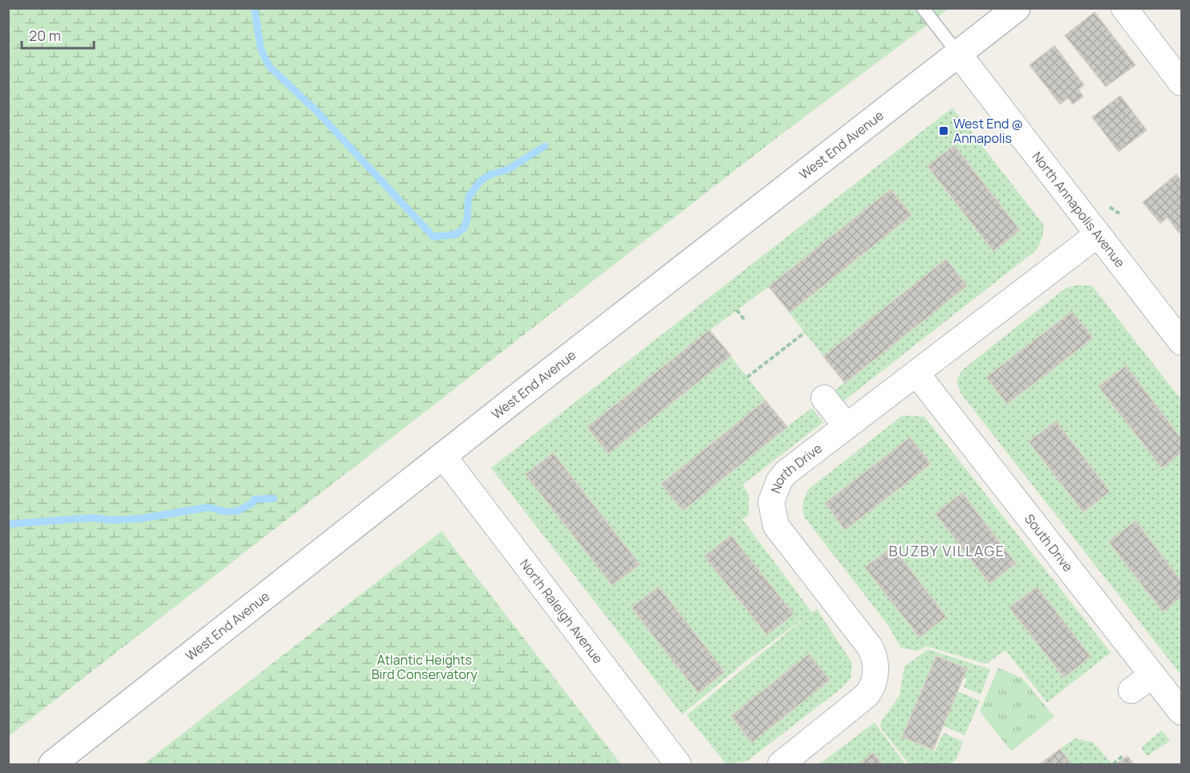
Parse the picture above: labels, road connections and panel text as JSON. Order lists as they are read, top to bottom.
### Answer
{
  "streets": {
    "main road": ["West End Avenue"],
    "street": [
      "North Annapolis Avenue",
      "North Drive",
      "South Drive",
      "North Raleigh Avenue"
    ]
  },
  "crossings": [
    ["West End Avenue", "North Annapolis Avenue"],
    ["West End Avenue", "North Raleigh Avenue"],
    ["North Annapolis Avenue", "North Drive"],
    ["North Drive", "South Drive"]
  ],
  "districts": ["BUZBY VILLAGE"],
  "parks": ["Atlantic Heights Bird Conservatory"],
  "places": {
    "transit": ["West End @ Annapolis"]
  },
  "scale_bar": "20 m"
}
